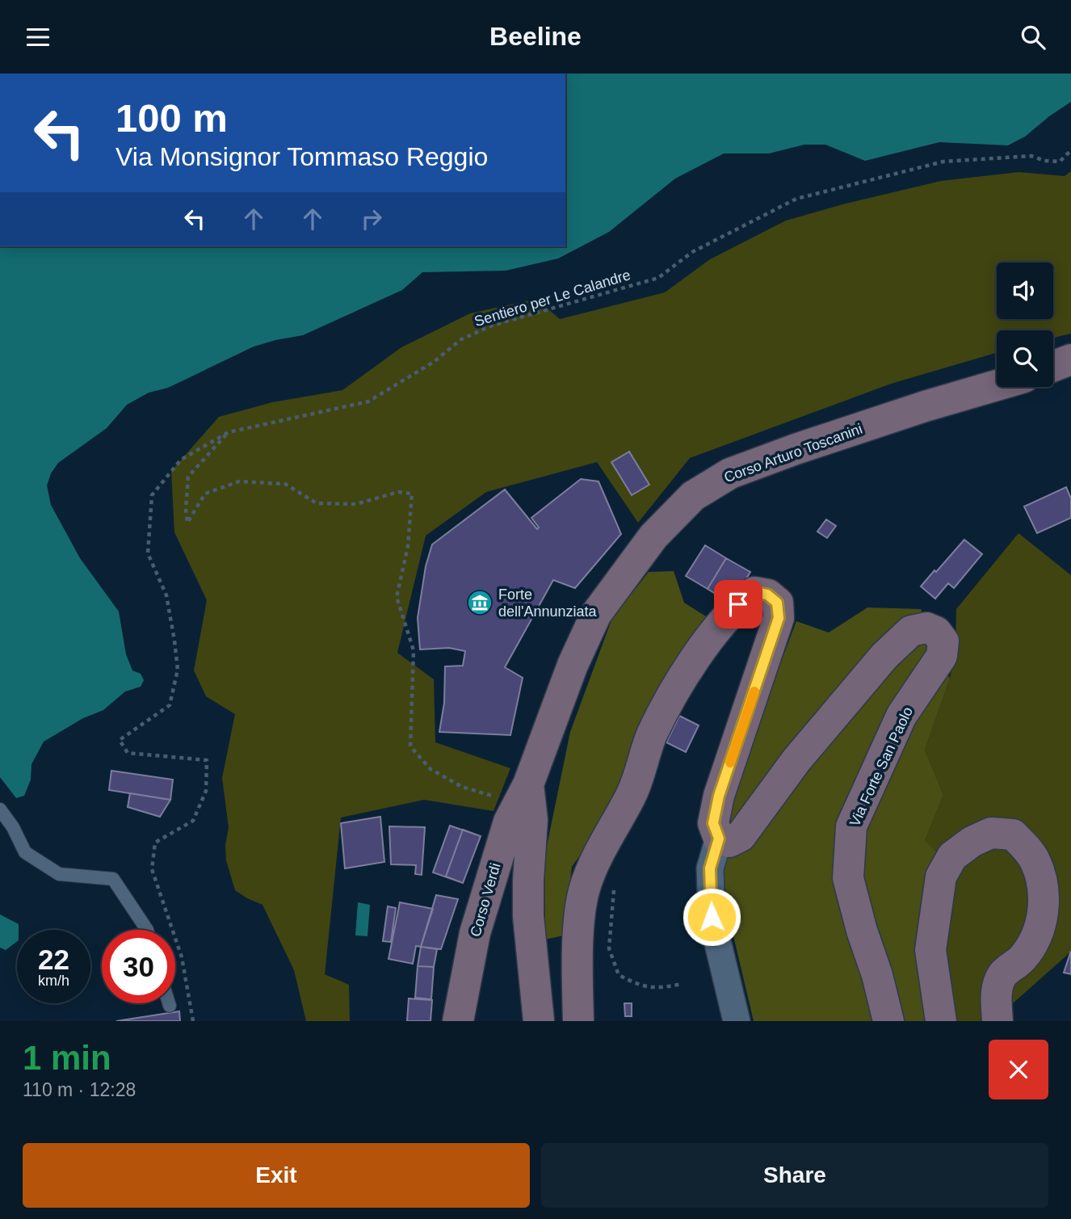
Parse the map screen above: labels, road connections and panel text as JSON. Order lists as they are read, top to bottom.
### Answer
{
  "streets": {
    "street": ["Corso Arturo Toscanini", "Via Forte San Paolo", "Corso Verdi"],
    "path": ["Sentiero per Le Calandre"]
  },
  "crossings": [
    ["Corso Arturo Toscanini", "Corso Verdi"]
  ],
  "places": {
    "museum": ["Forte dell'Annunziata"]
  },
  "page": {
    "header": "Beeline",
    "turn": ["100 m", "Via Monsignor Tommaso Reggio"],
    "speed": "22 km/h",
    "limit": "30",
    "heading": ["1 min", "110 m · 12:28"],
    "buttons": ["Exit", "Share"]
  }
}
